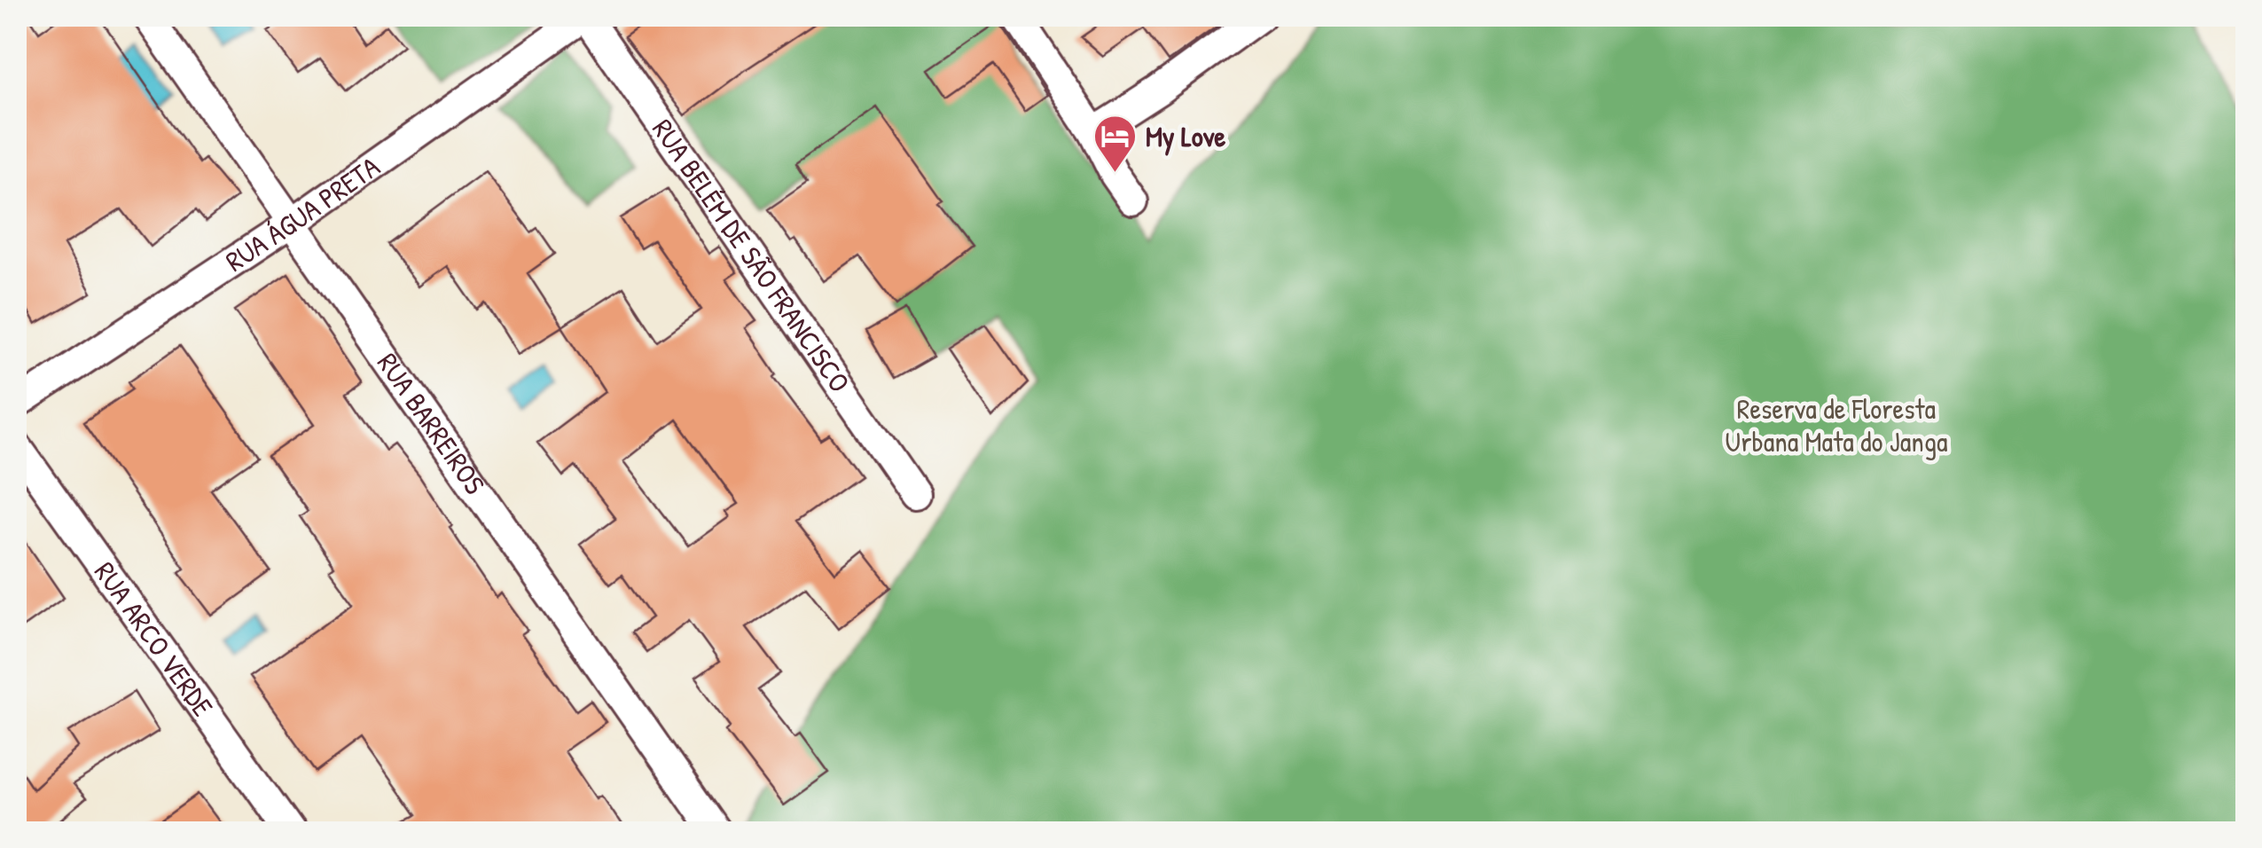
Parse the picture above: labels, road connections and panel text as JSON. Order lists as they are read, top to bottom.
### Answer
{
  "streets": {
    "street": [
      "RUA ÁGUA PRETA",
      "RUA BELÉM DE SÃO FRANCISCO",
      "RUA BARREIROS",
      "RUA ARCO VERDE"
    ]
  },
  "crossings": [
    ["RUA ÁGUA PRETA", "RUA BELÉM DE SÃO FRANCISCO"],
    ["RUA ÁGUA PRETA", "RUA BARREIROS"]
  ],
  "parks": ["Reserva de Floresta Urbana Mata do Janga"],
  "places": {
    "hotel": ["My Love"]
  }
}
